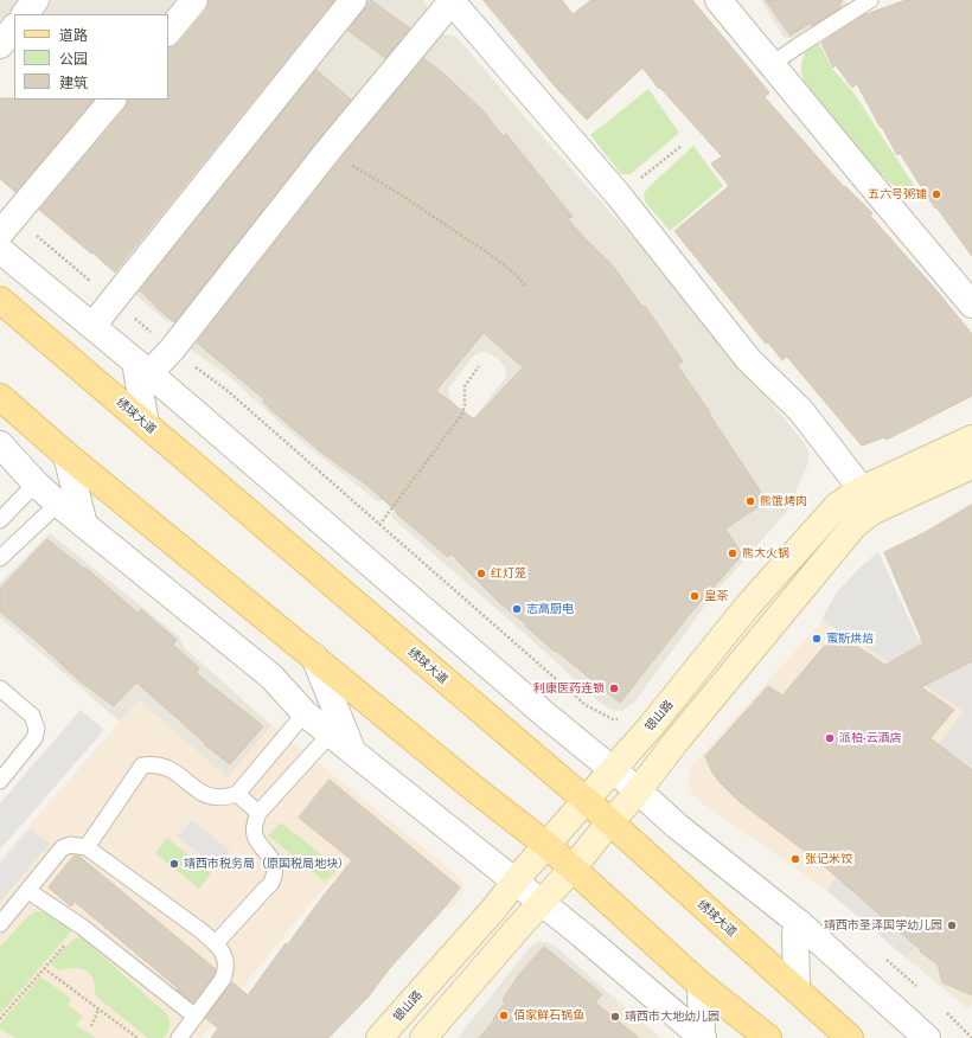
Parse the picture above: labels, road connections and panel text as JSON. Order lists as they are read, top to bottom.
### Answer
{
  "streets": {
    "main road": ["绣球大道", "银山路"]
  },
  "crossings": [
    ["绣球大道", "银山路"]
  ],
  "places": [
    "五六号粥铺",
    "熊饿烤肉",
    "熊大火锅",
    "红灯笼",
    "皇茶",
    "志高厨电",
    "蜜斯烘焙",
    "利康医药连锁",
    "派柏·云酒店",
    "张记米饺",
    "靖西市税务局（原国税局地块）",
    "靖西市圣泽国学幼儿园",
    "佰家鲜石锅鱼",
    "靖西市大地幼儿园"
  ],
  "legend": ["道路", "公园", "建筑"]
}
